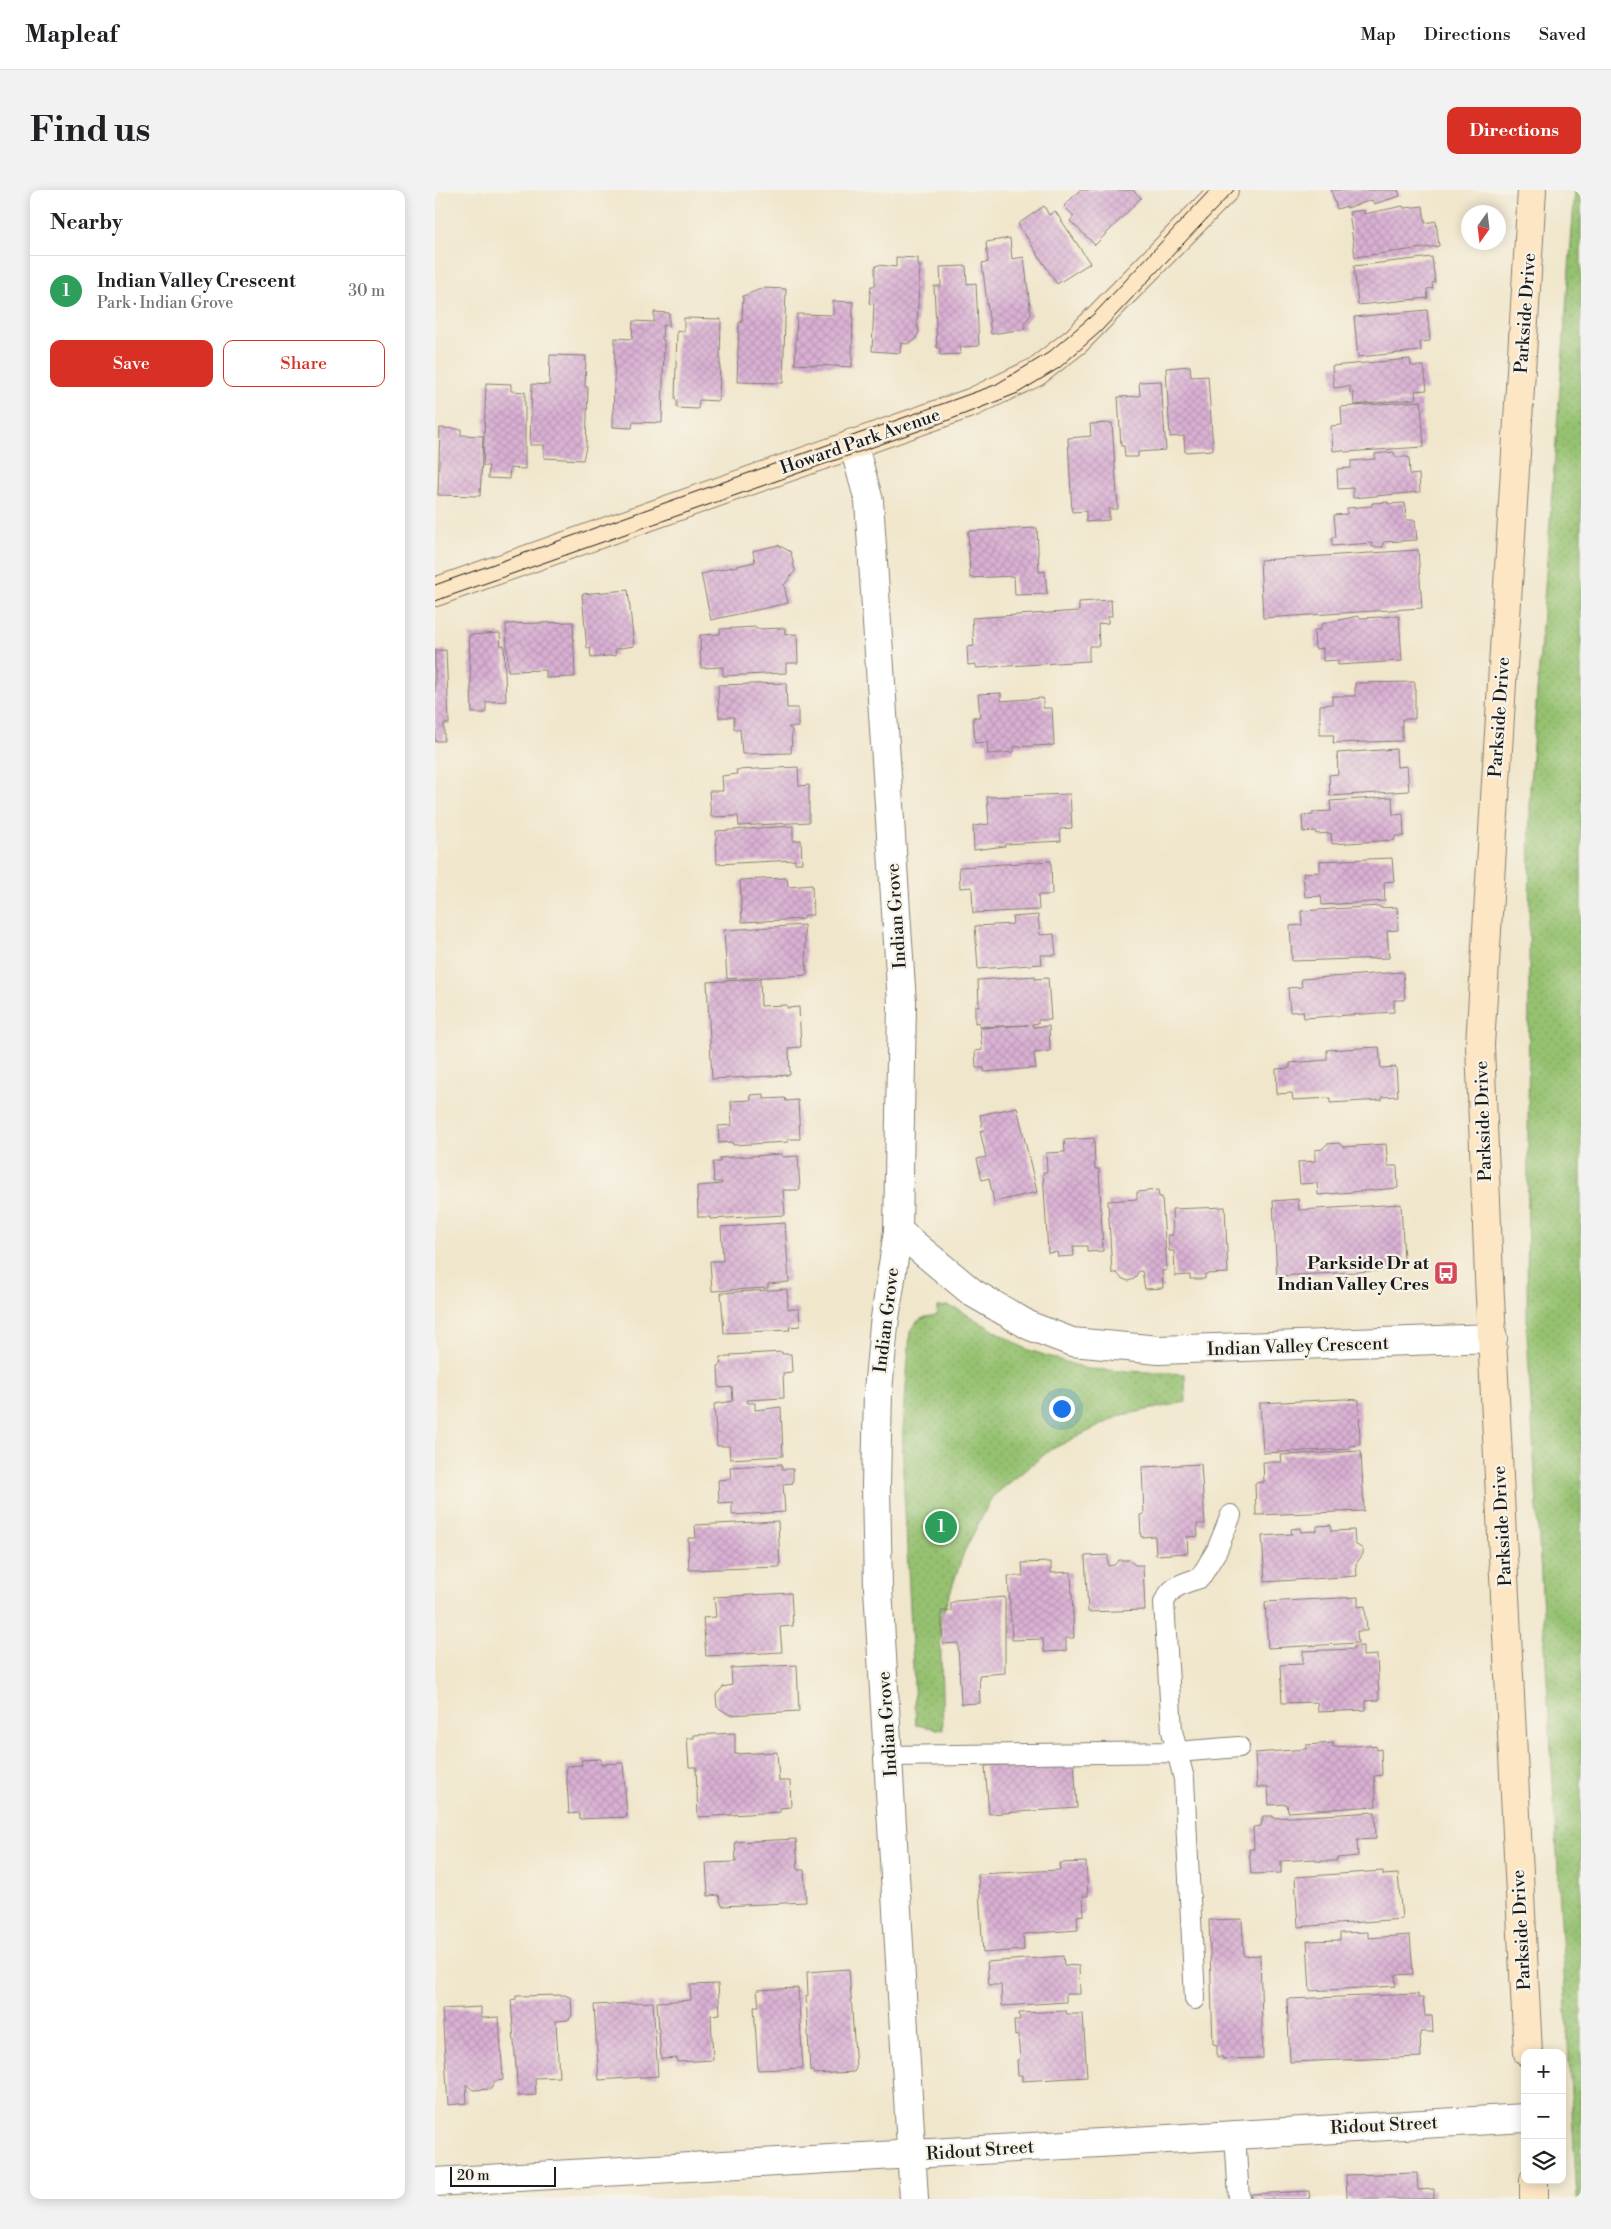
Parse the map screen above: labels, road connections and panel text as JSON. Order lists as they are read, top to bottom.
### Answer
{
  "streets": {
    "main road": ["Parkside Drive", "Howard Park Avenue"],
    "street": ["Indian Grove", "Indian Valley Crescent", "Ridout Street"]
  },
  "crossings": [
    ["Parkside Drive", "Indian Valley Crescent"],
    ["Howard Park Avenue", "Indian Grove"],
    ["Indian Grove", "Indian Valley Crescent"],
    ["Indian Grove", "Ridout Street"]
  ],
  "places": {
    "bus stop": ["Parkside Dr at Indian Valley Cres"]
  },
  "scale_bar": "20 m",
  "north": "bottom",
  "page": {
    "header": "Mapleaf",
    "nav": ["Map", "Directions", "Saved"],
    "buttons": [
      "Directions",
      ["Save", "Share"]
    ],
    "title": "Find us",
    "heading": "Nearby",
    "list": [
      {
        "mark": "1",
        "name": "Indian Valley Crescent",
        "note": "Park · Indian Grove",
        "value": "30 m"
      }
    ],
    "pins": "1",
    "map_buttons": ["+", "−"],
    "scale": "20 m"
  }
}
